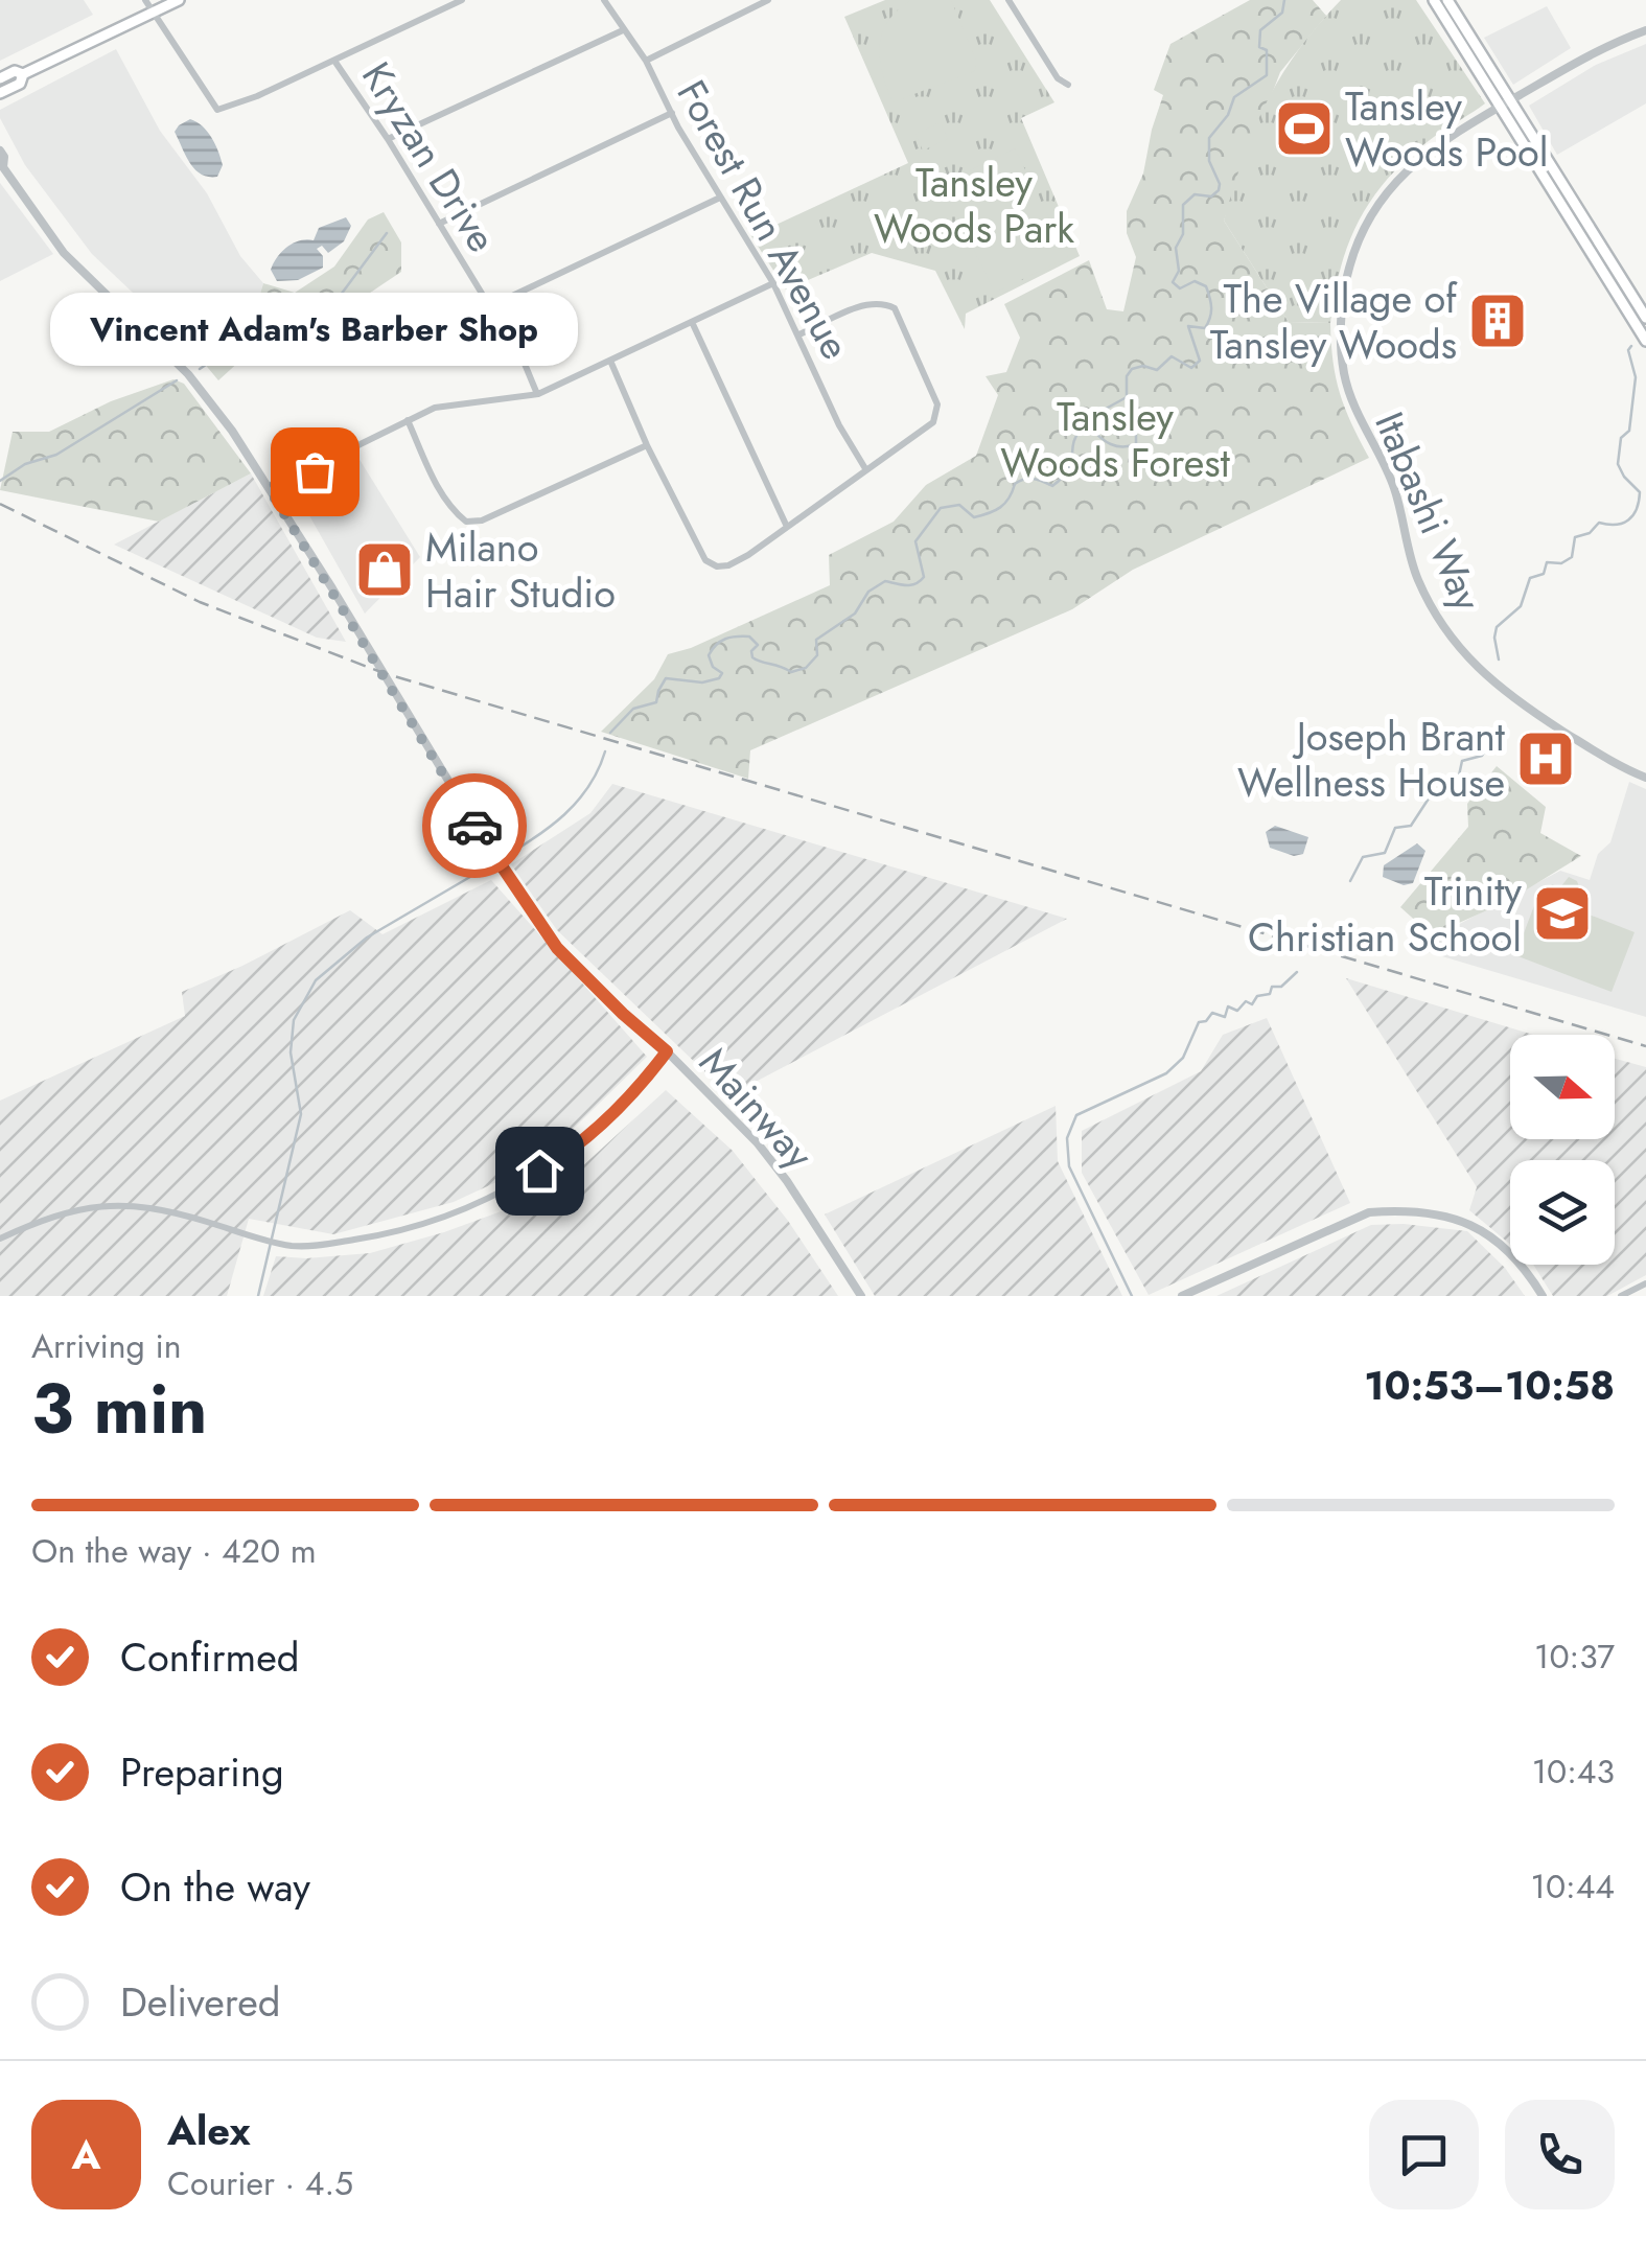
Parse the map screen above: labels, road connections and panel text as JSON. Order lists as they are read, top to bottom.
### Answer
{
  "streets": {
    "street": [
      "Kryzan Drive",
      "Forest Run Avenue",
      "Itabashi Way",
      "Mainway"
    ]
  },
  "parks": ["Tansley Woods Park", "Tansley Woods Forest"],
  "places": {
    "sports": ["Tansley Woods Pool"],
    "building": ["The Village of Tansley Woods"],
    "other": ["Vincent Adam's Barber Shop"],
    "shop": ["Milano Hair Studio"],
    "hospital": ["Joseph Brant Wellness House"],
    "school or university": ["Trinity Christian School"]
  },
  "north": "right",
  "page": {
    "bubble": "Vincent Adam's Barber Shop",
    "heading": ["3 min", "Arriving in", "10:53–10:58"],
    "panel": ["Alex", "Courier · 4.5"],
    "bar": "On the way · 420 m",
    "list": [
      ["Confirmed", "10:37"],
      ["Preparing", "10:43"],
      ["On the way", "10:44"],
      "Delivered"
    ],
    "round": "A"
  }
}
